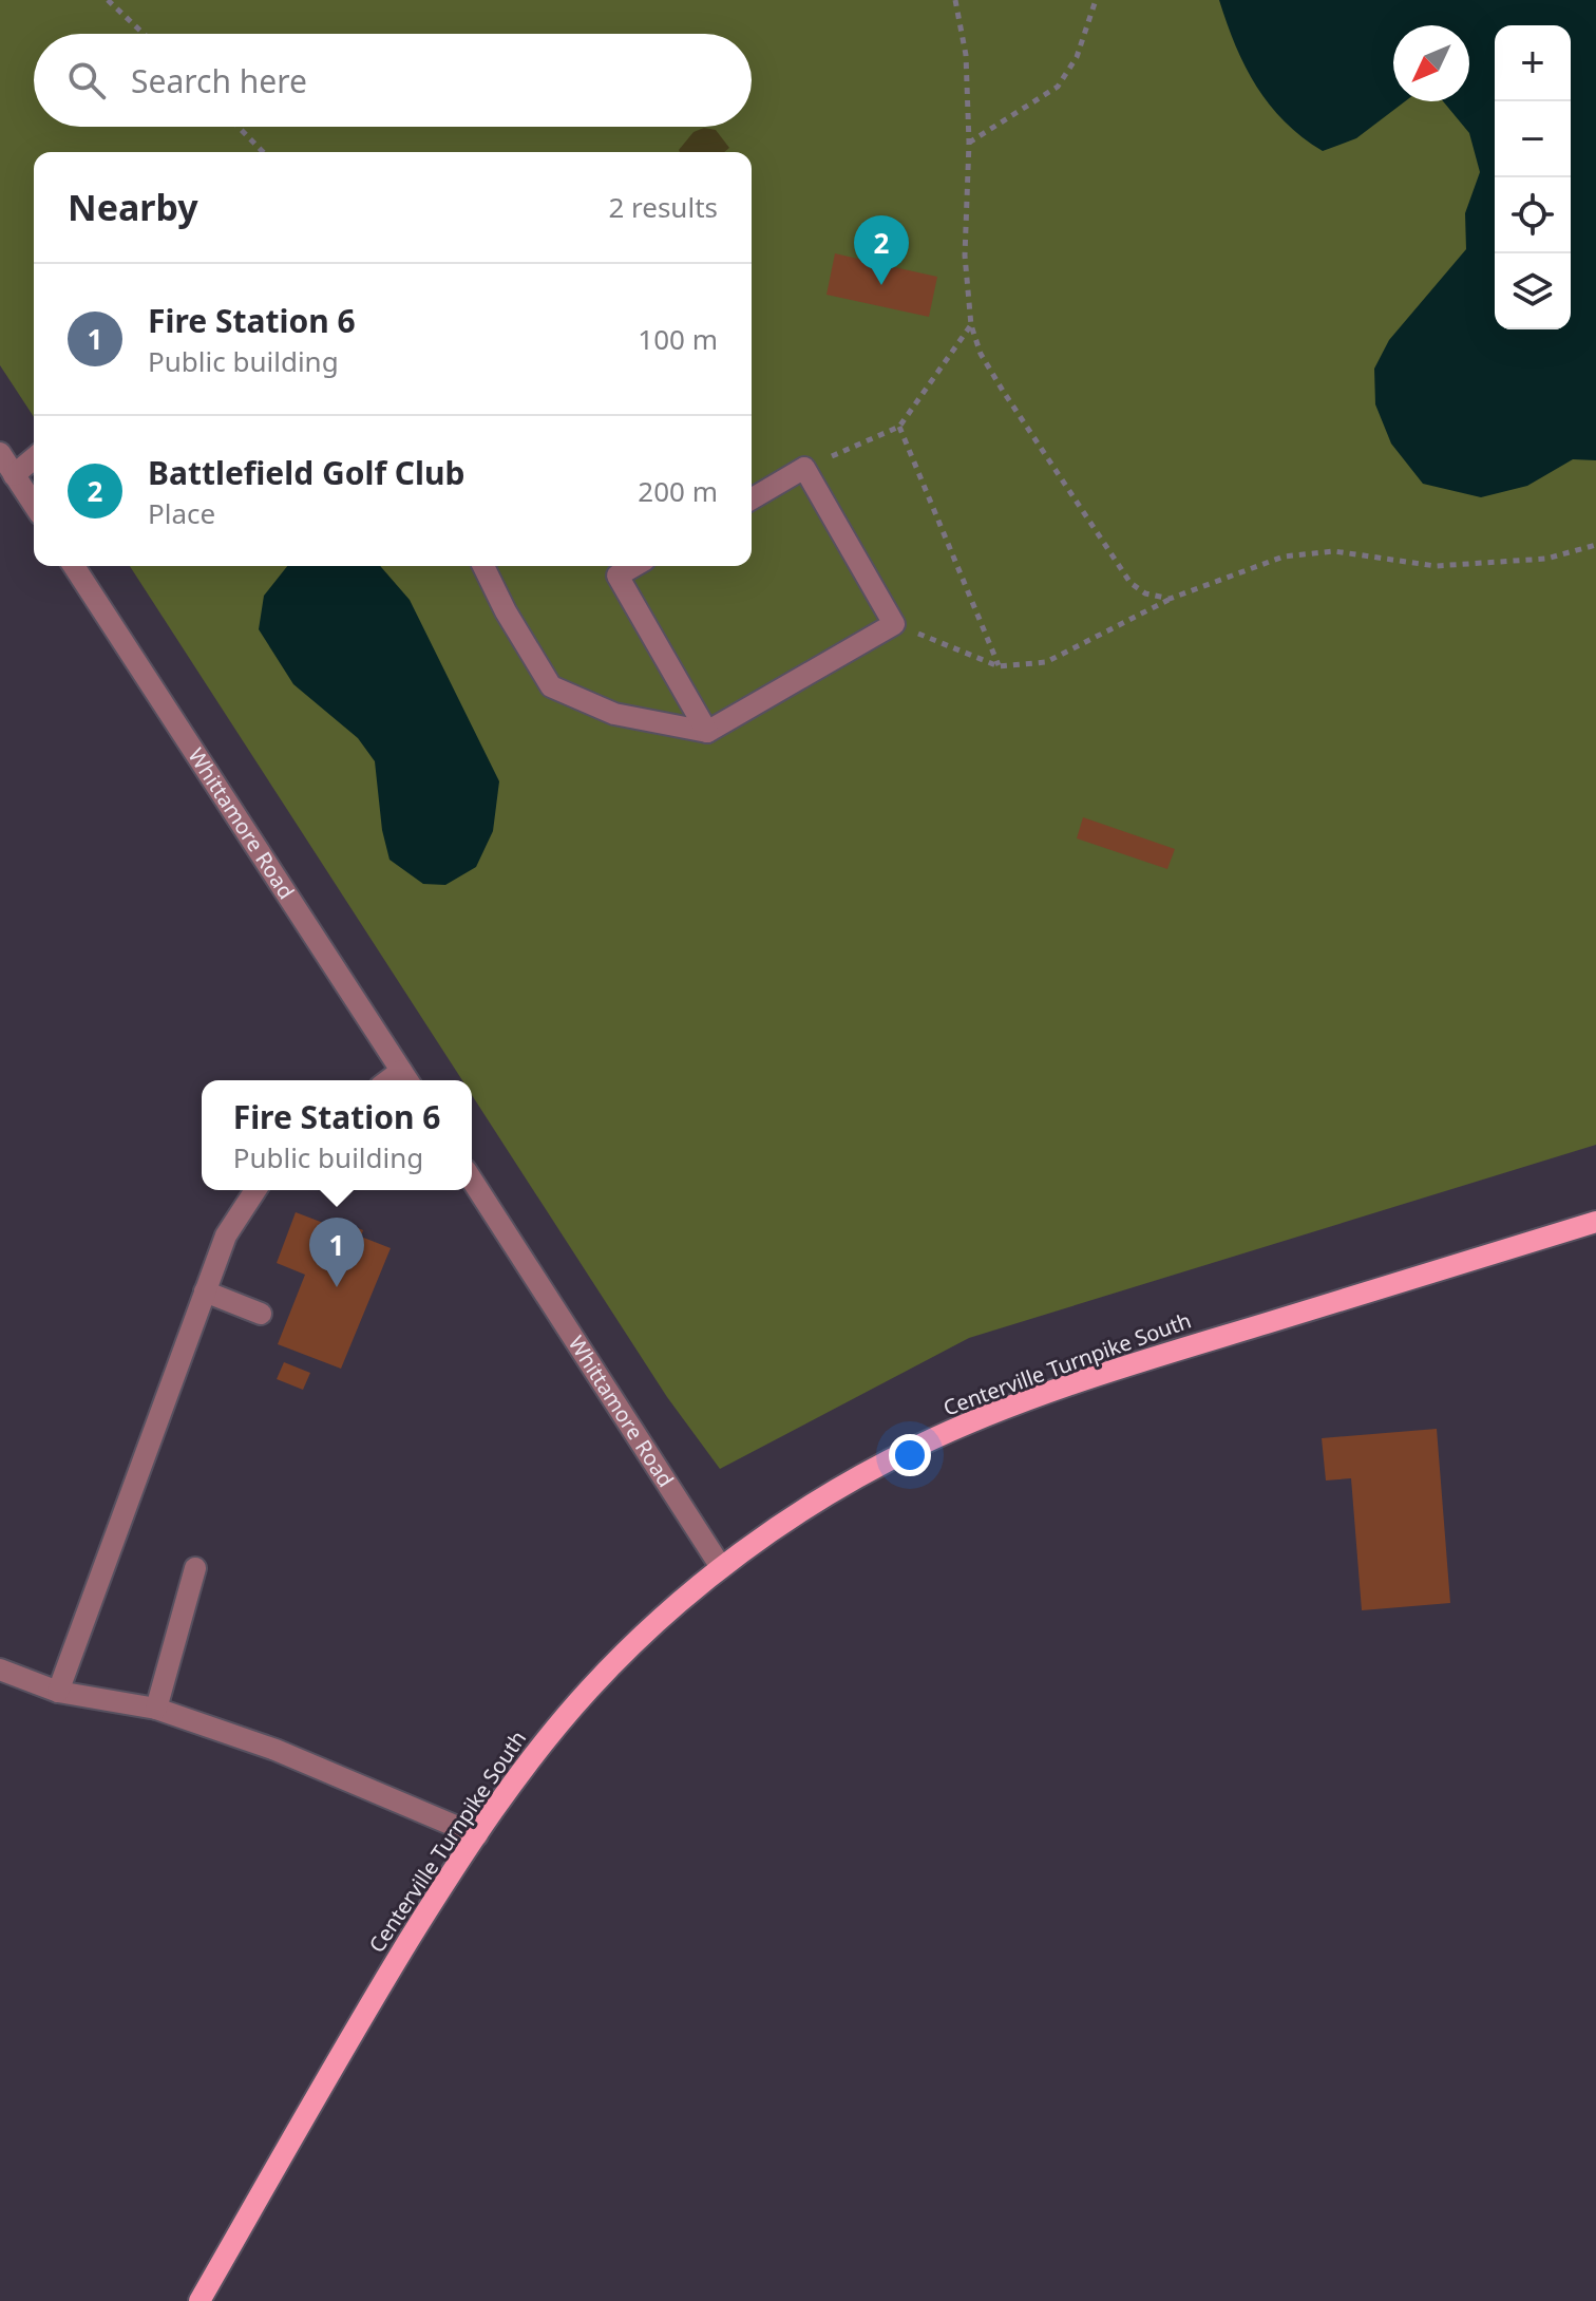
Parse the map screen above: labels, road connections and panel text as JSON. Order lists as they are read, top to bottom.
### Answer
{
  "streets": {
    "main road": ["Centerville Turnpike South"],
    "street": ["Whittamore Road"]
  },
  "crossings": [
    ["Whittamore Road", "Centerville Turnpike South"]
  ],
  "north": "bottom left",
  "page": {
    "map_buttons": ["+", "−"],
    "search": "Search here",
    "heading": ["Nearby", "2 results"],
    "pins": ["2", "1"],
    "list": [
      {
        "mark": "1",
        "name": "Fire Station 6",
        "note": "Public building",
        "value": "100 m"
      },
      {
        "mark": "2",
        "name": "Battlefield Golf Club",
        "note": "Place",
        "value": "200 m"
      }
    ],
    "popup": ["Fire Station 6", "Public building"]
  }
}
